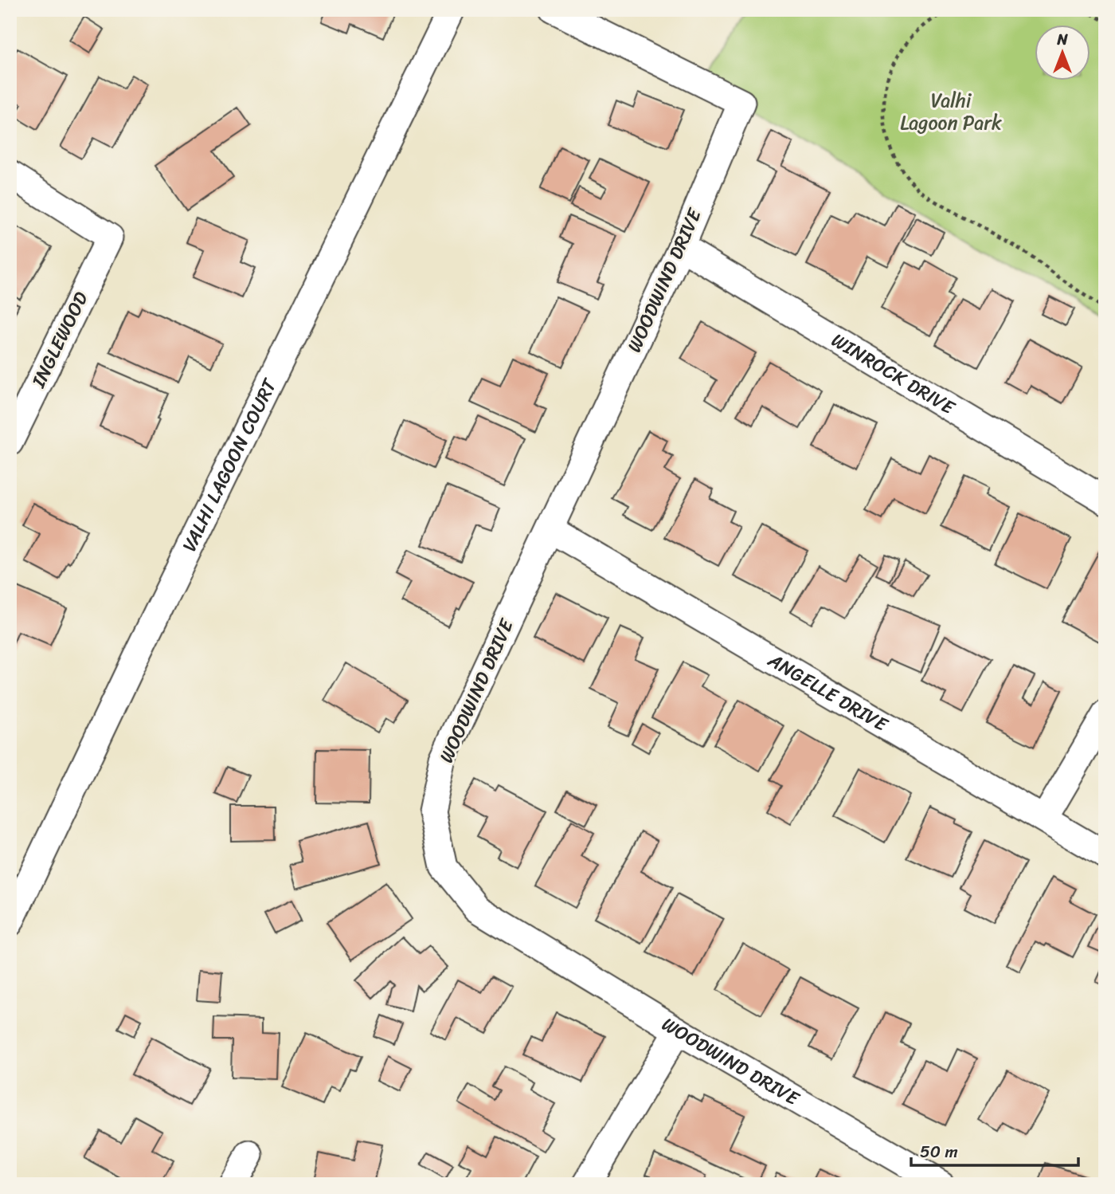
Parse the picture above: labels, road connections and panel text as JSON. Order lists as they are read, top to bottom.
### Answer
{
  "streets": {
    "street": [
      "WOODWIND DRIVE",
      "INGLEWOOD",
      "WINROCK DRIVE",
      "VALHI LAGOON COURT",
      "ANGELLE DRIVE"
    ]
  },
  "crossings": [
    ["WOODWIND DRIVE", "WINROCK DRIVE"],
    ["WOODWIND DRIVE", "ANGELLE DRIVE"]
  ],
  "parks": ["Valhi Lagoon Park"],
  "scale_bar": "50 m",
  "north": "top"
}
